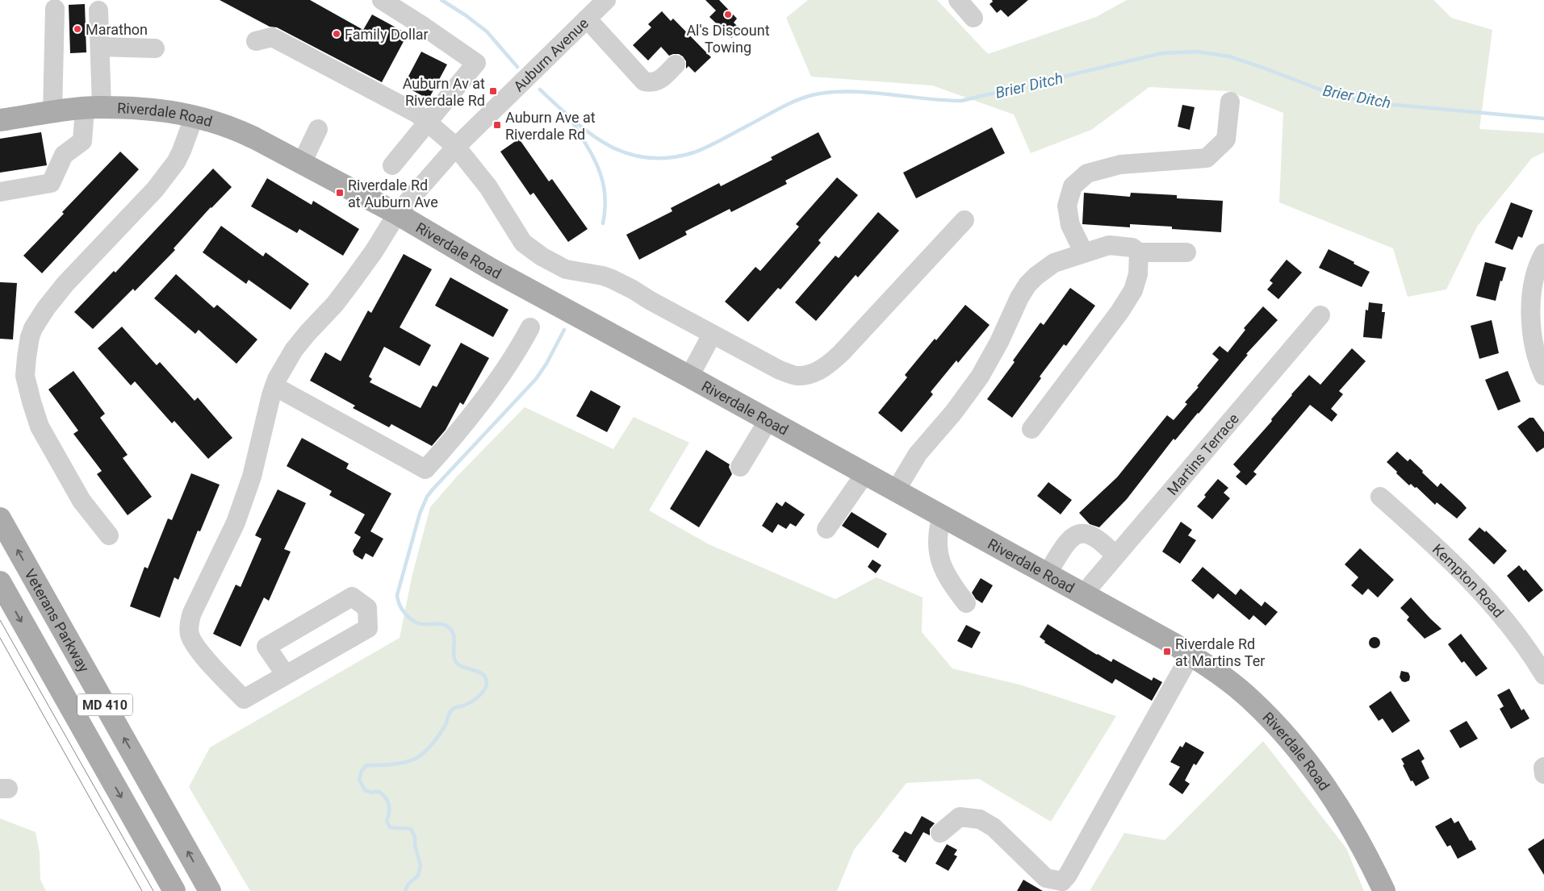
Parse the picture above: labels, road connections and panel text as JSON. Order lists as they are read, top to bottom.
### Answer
{
  "streets": {
    "main road": ["Riverdale Road", "Veterans Parkway", "MD 410"],
    "street": ["Auburn Avenue", "Martins Terrace", "Kempton Road"]
  },
  "crossings": [
    ["Auburn Avenue", "Riverdale Road"],
    ["Riverdale Road", "Martins Terrace"]
  ],
  "water": ["Brier Ditch"],
  "places": {
    "other": ["Al's Discount Towing", "Marathon", "Family Dollar"],
    "transit": [
      "Auburn Av at Riverdale Rd",
      "Auburn Ave at Riverdale Rd",
      "Riverdale Rd at Auburn Ave",
      "Riverdale Rd at Martins Ter"
    ]
  }
}
